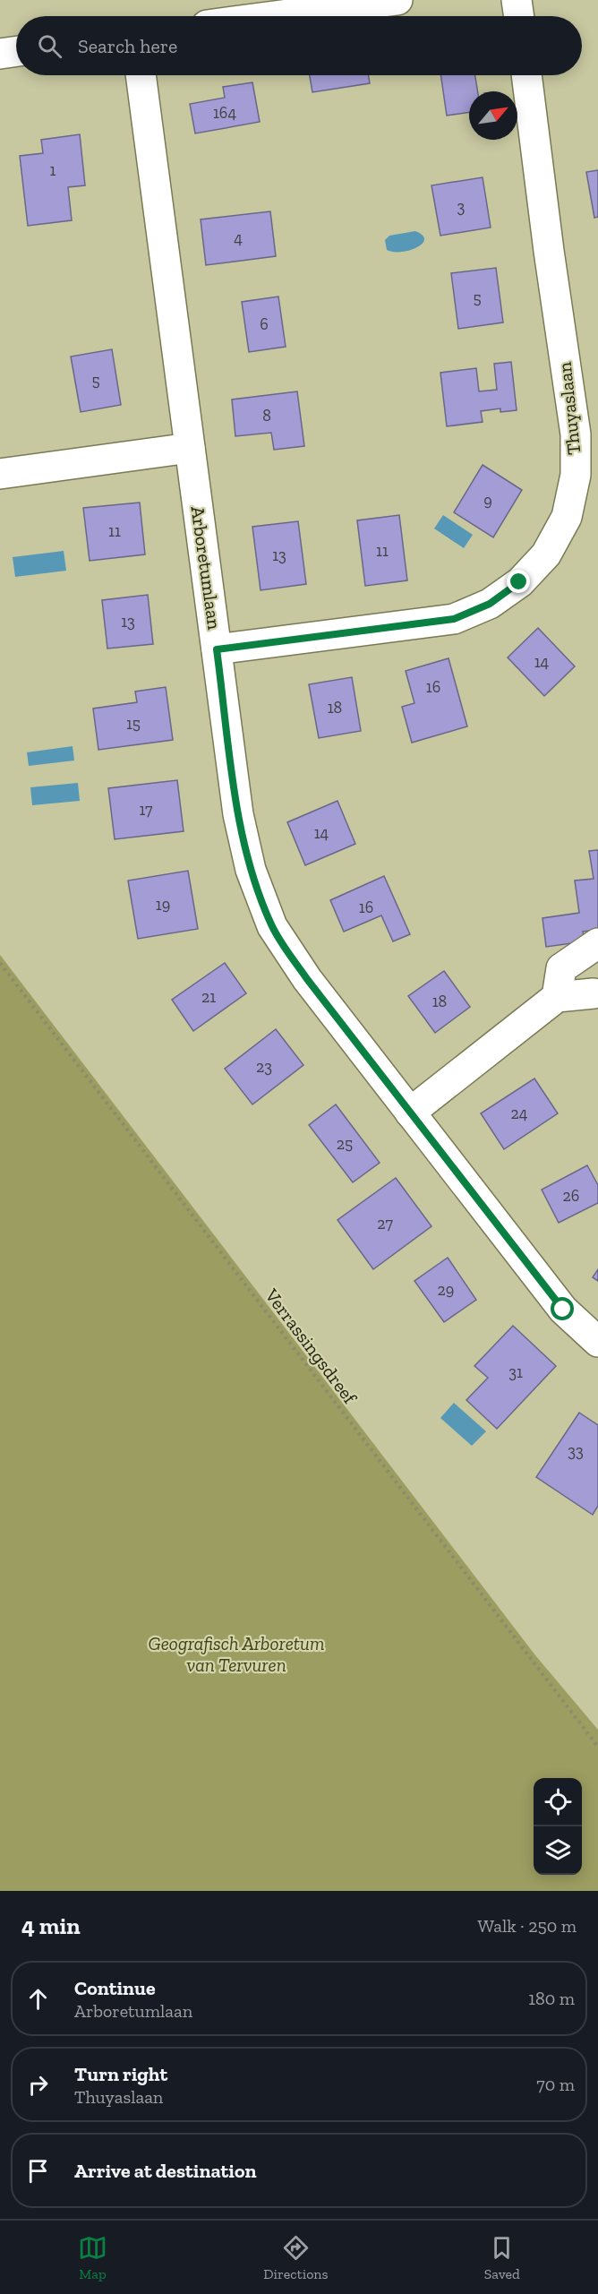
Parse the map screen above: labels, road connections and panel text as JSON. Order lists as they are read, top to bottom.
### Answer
{
  "streets": {
    "street": ["Thuyaslaan", "Arboretumlaan"],
    "path": ["Verrassingsdreef"]
  },
  "crossings": [
    ["Thuyaslaan", "Arboretumlaan"]
  ],
  "parks": ["Geografisch Arboretum van Tervuren"],
  "house_numbers": [
    "164",
    "1",
    "3",
    "4",
    "5",
    "6",
    "5",
    "8",
    "9",
    "11",
    "11",
    "13",
    "13",
    "14",
    "16",
    "18",
    "15",
    "17",
    "14",
    "19",
    "16",
    "21",
    "18",
    "23",
    "24",
    "25",
    "26",
    "27",
    "29",
    "31",
    "33"
  ],
  "north": "top right",
  "page": {
    "search": "Search here",
    "heading": ["4 min", "Walk · 250 m"],
    "list": [
      ["Continue", "Arboretumlaan", "180 m"],
      ["Turn right", "Thuyaslaan", "70 m"],
      "Arrive at destination"
    ],
    "nav": ["Map", "Directions", "Saved"]
  }
}
